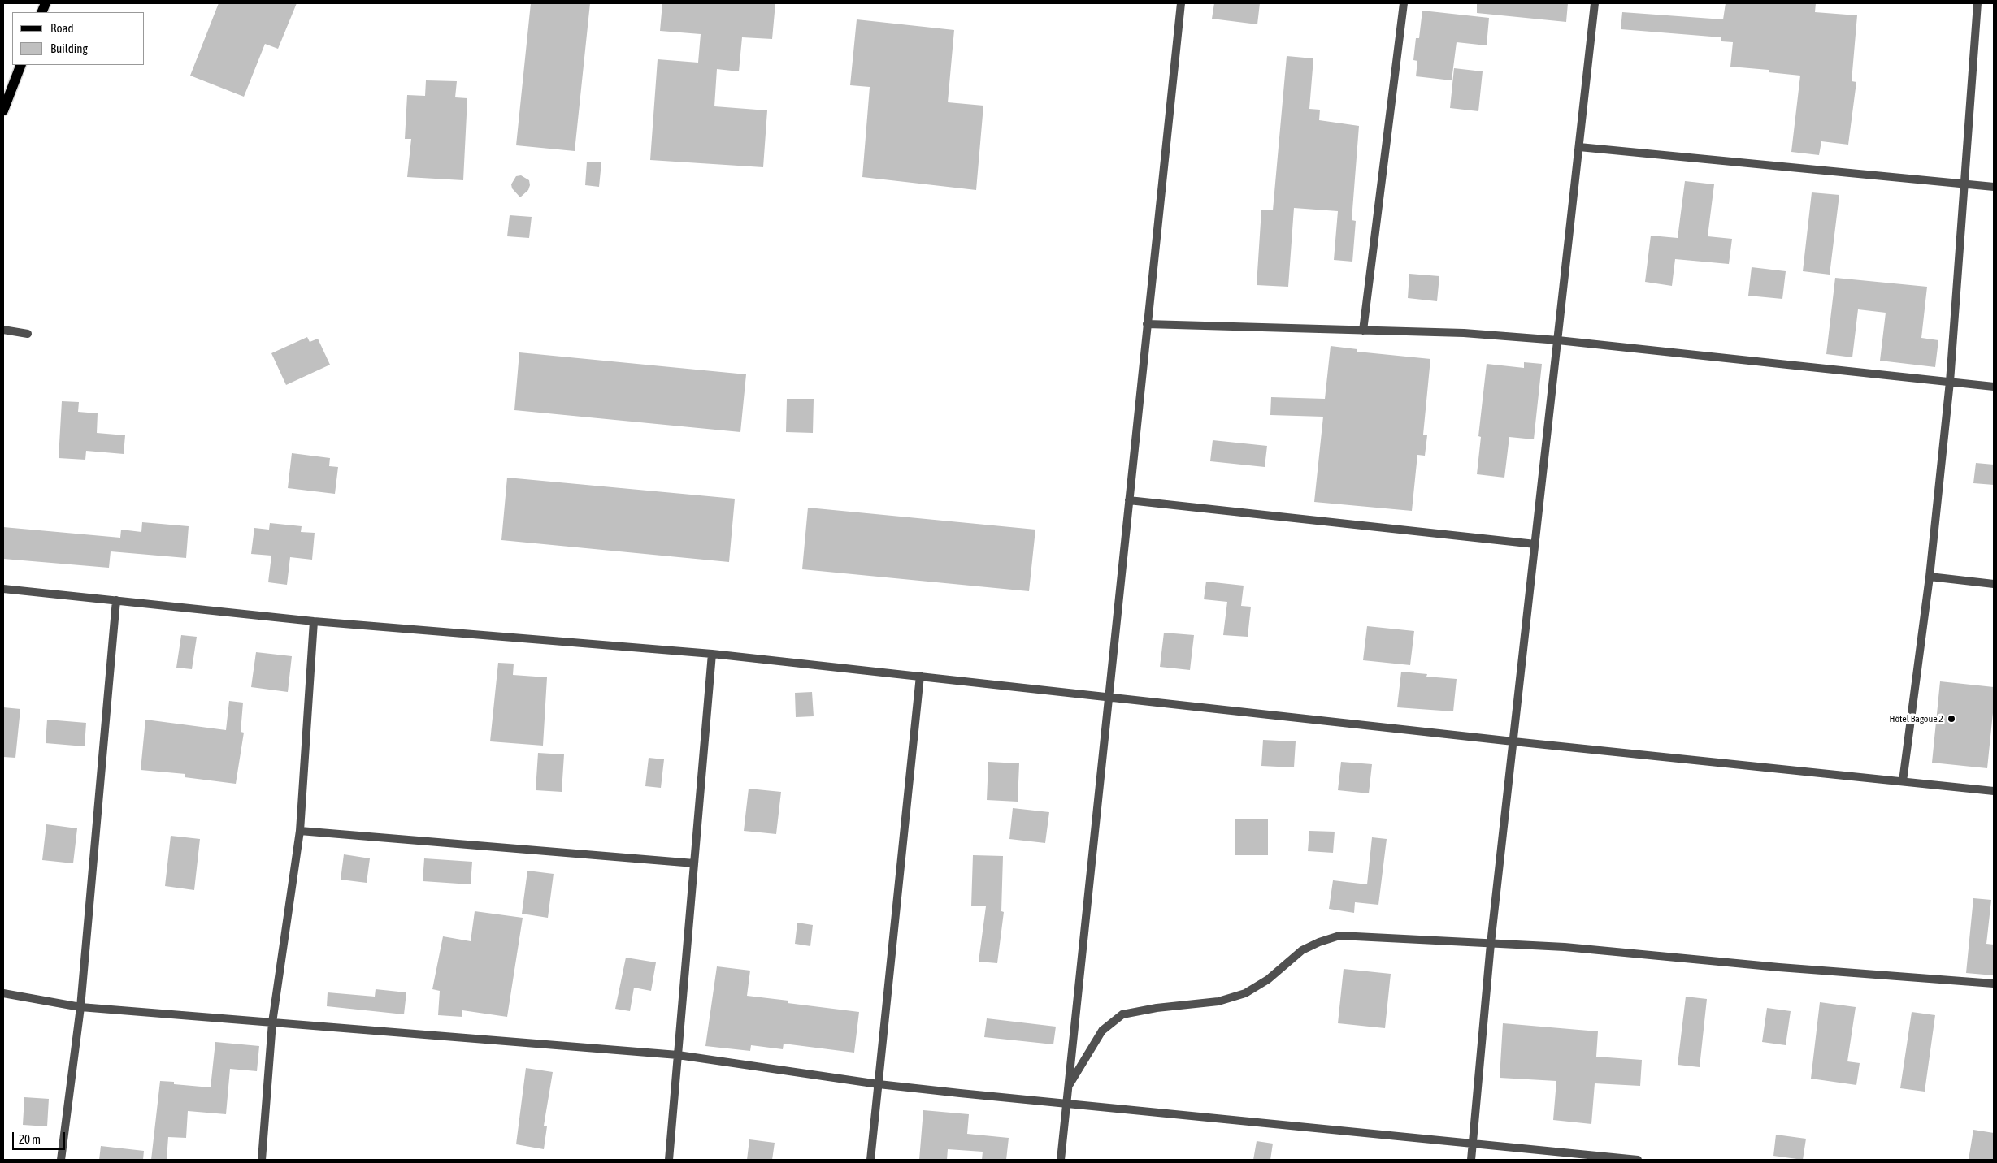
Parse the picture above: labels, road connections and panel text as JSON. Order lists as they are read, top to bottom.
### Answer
{
  "places": ["Hôtel Bagoue 2"],
  "legend": ["Road", "Building"],
  "scale_bar": "20 m"
}
